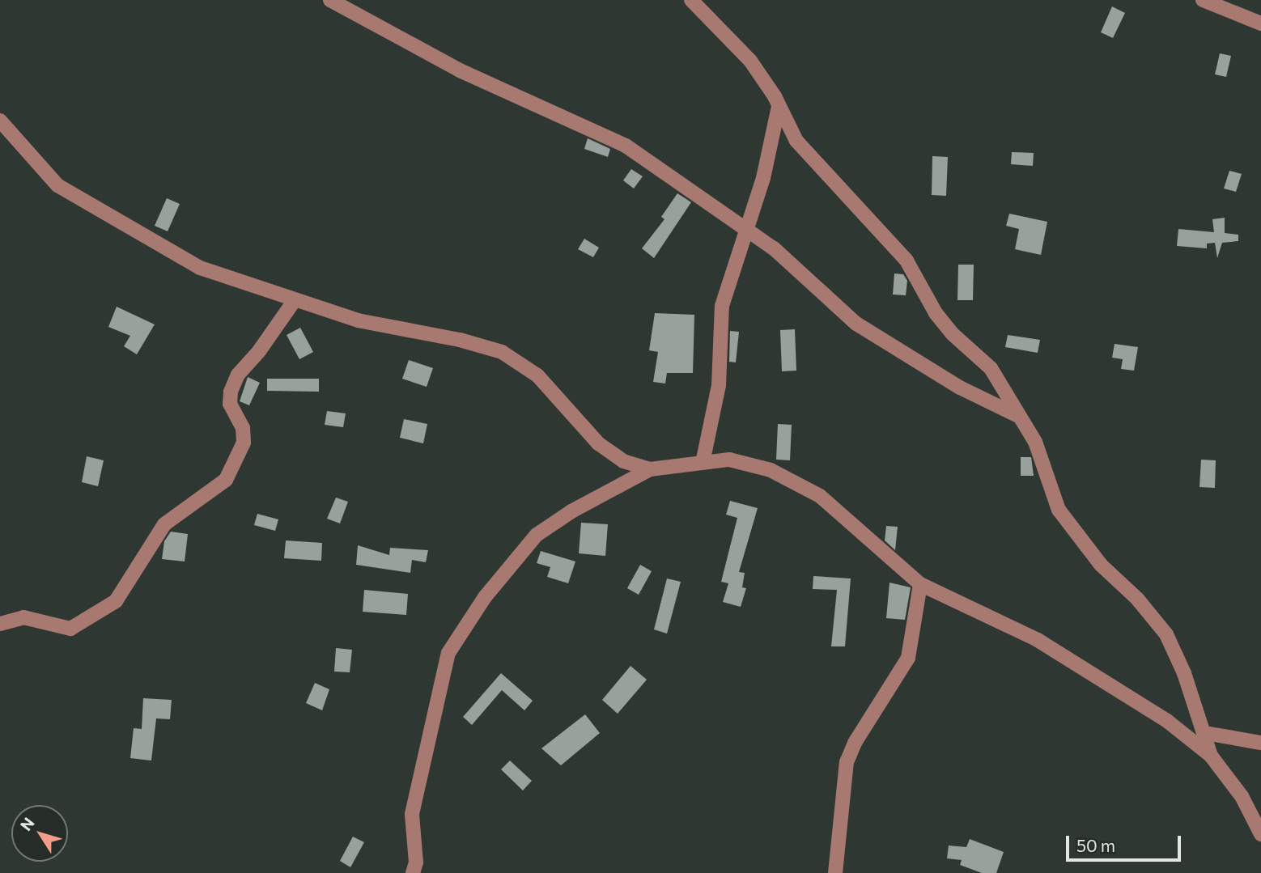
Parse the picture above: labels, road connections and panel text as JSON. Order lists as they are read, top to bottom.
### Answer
{
  "scale_bar": "50 m",
  "north": "top left"
}
